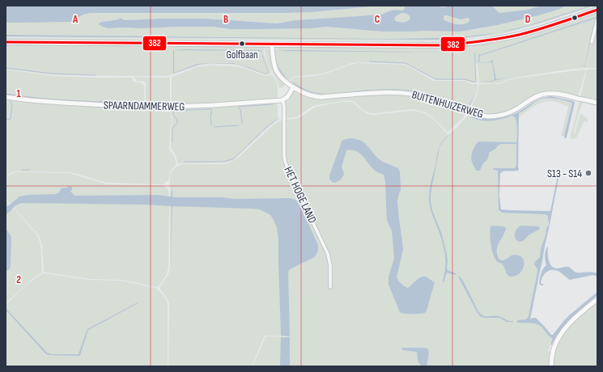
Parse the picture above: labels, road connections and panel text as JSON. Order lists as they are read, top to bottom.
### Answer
{
  "streets": {
    "street": ["BUITENHUIZERWEG", "SPAARNDAMMERWEG", "HET HOGE LAND"]
  },
  "crossings": [
    ["SPAARNDAMMERWEG", "HET HOGE LAND"]
  ],
  "places": ["Golfbaan", "S13 - S14"],
  "lines": ["transit line 382"],
  "grid": {
    "columns": [
      "A",
      "B",
      "C",
      "D"
    ],
    "rows": ["1", "2"]
  }
}
